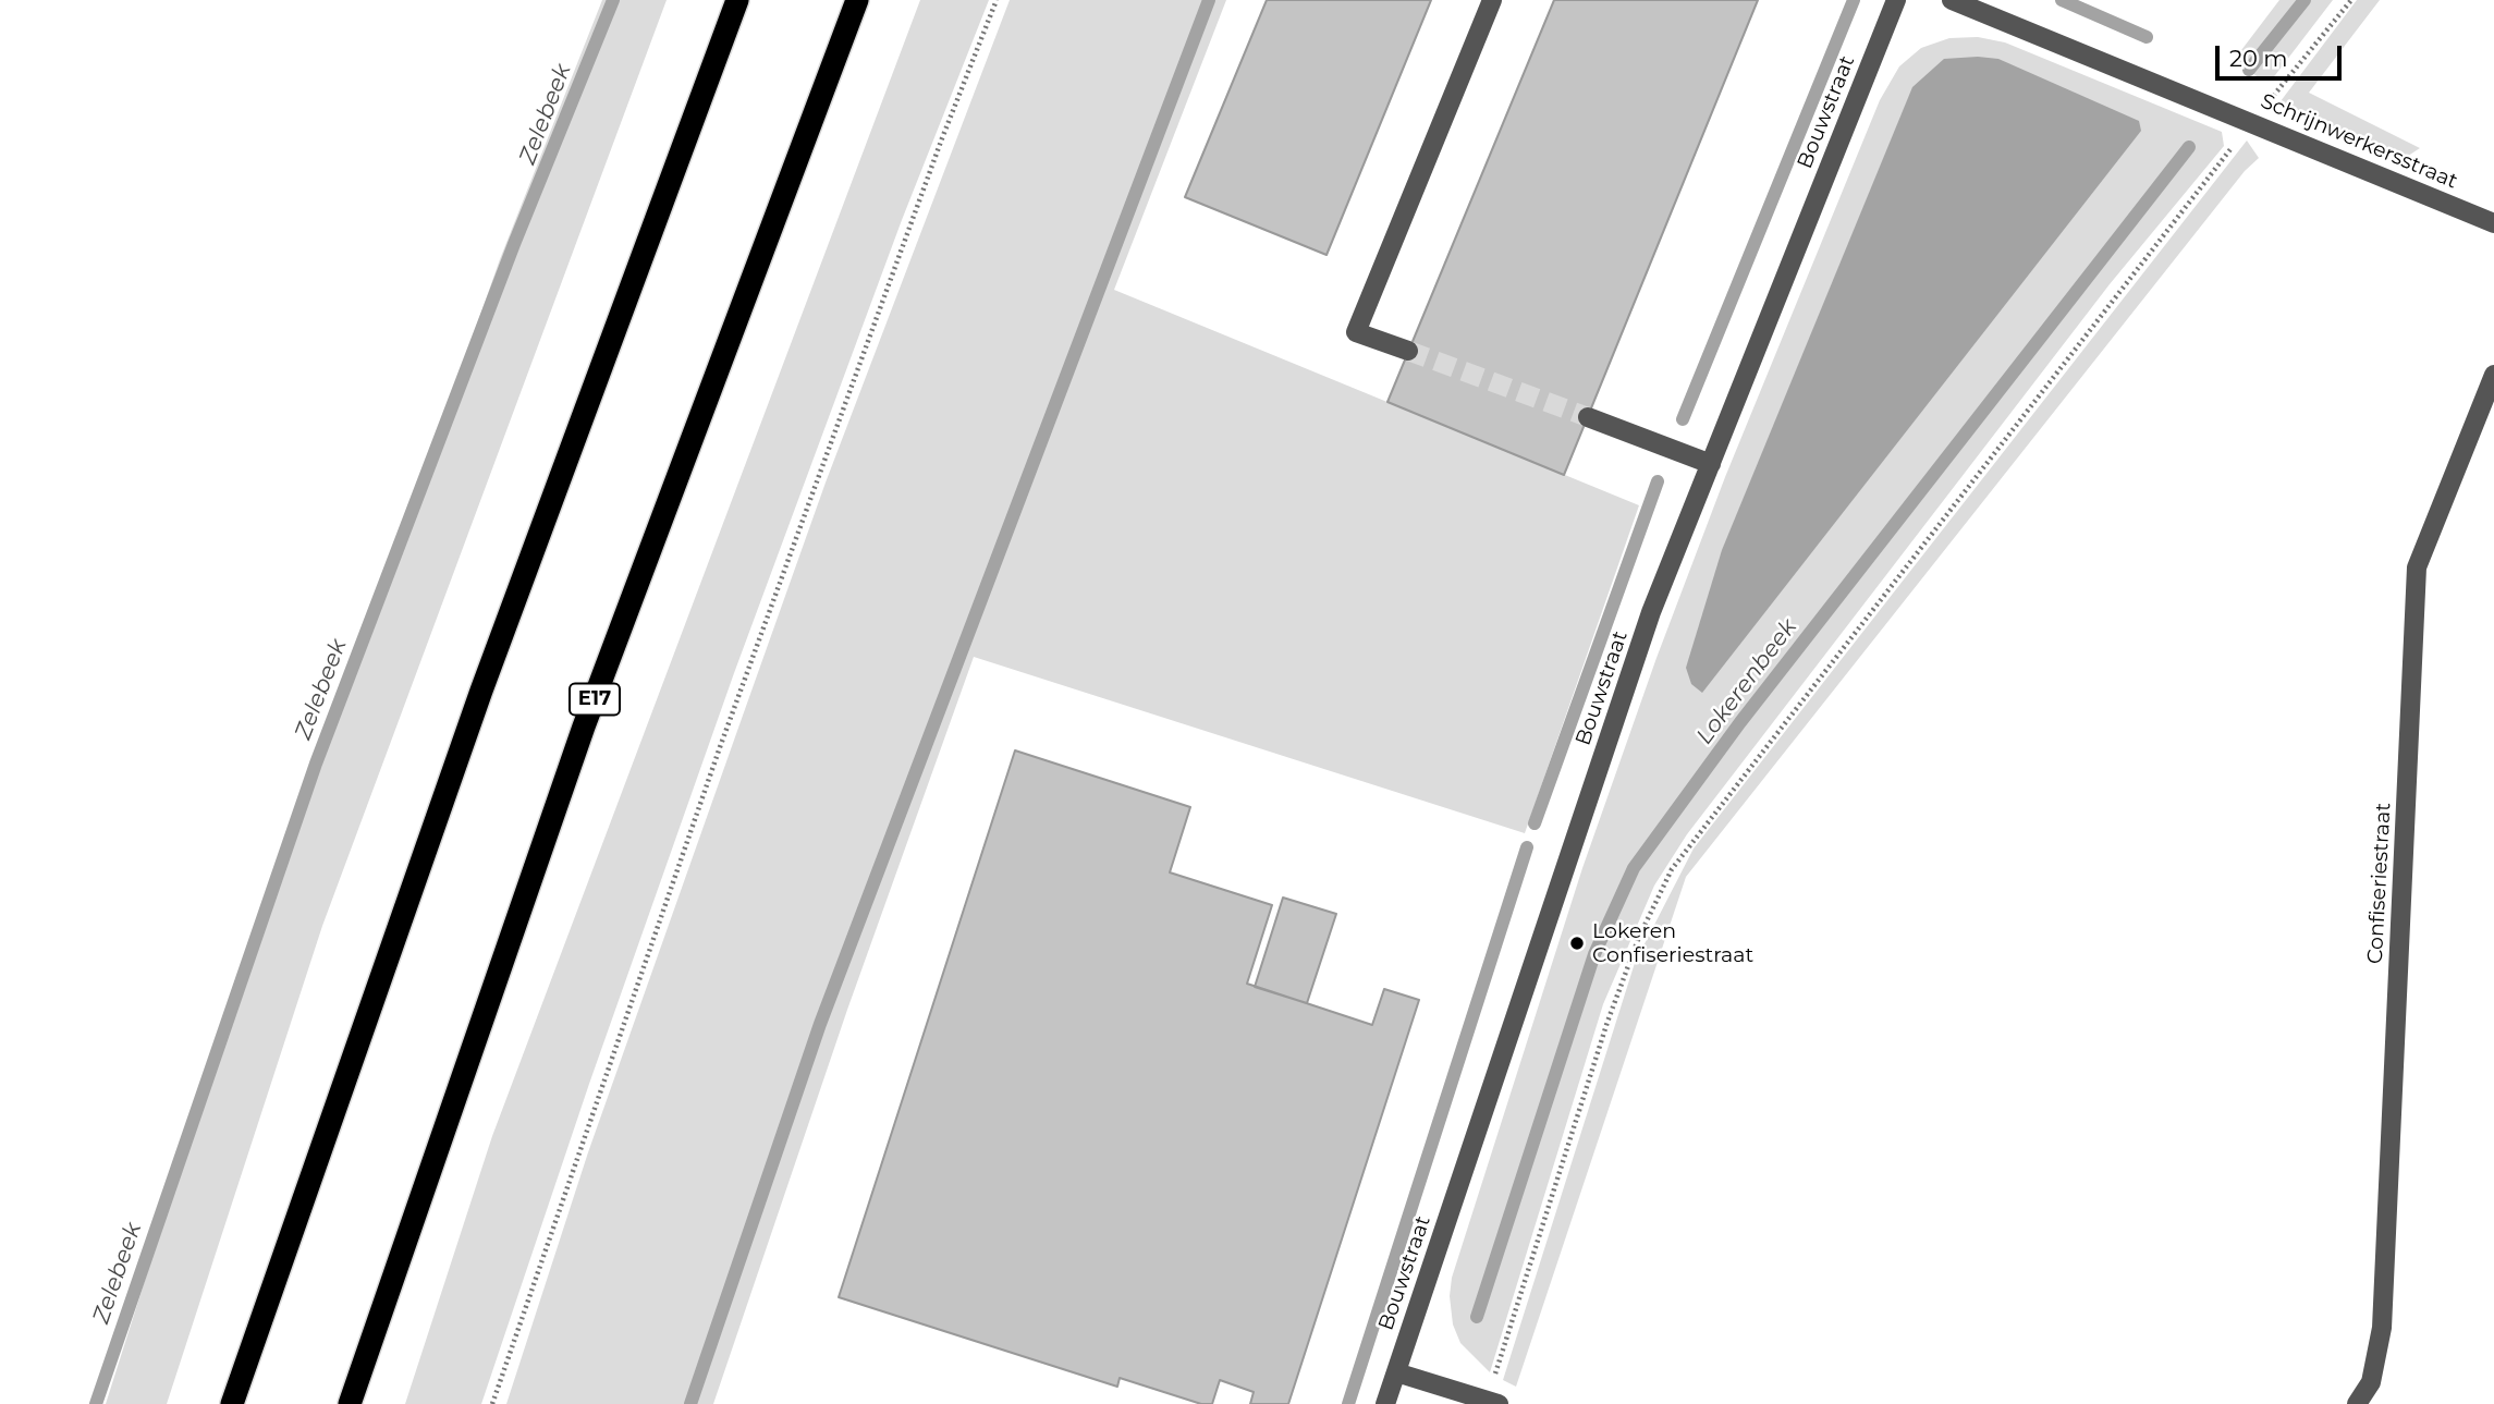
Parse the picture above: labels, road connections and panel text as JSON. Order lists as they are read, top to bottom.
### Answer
{
  "streets": {
    "highway": ["E17"],
    "street": ["Bouwstraat", "Schrijnwerkersstraat", "Confiseriestraat"]
  },
  "water": ["Zelebeek", "Lokerenbeek"],
  "places": ["Lokeren Confiseriestraat"],
  "scale_bar": "20 m"
}
